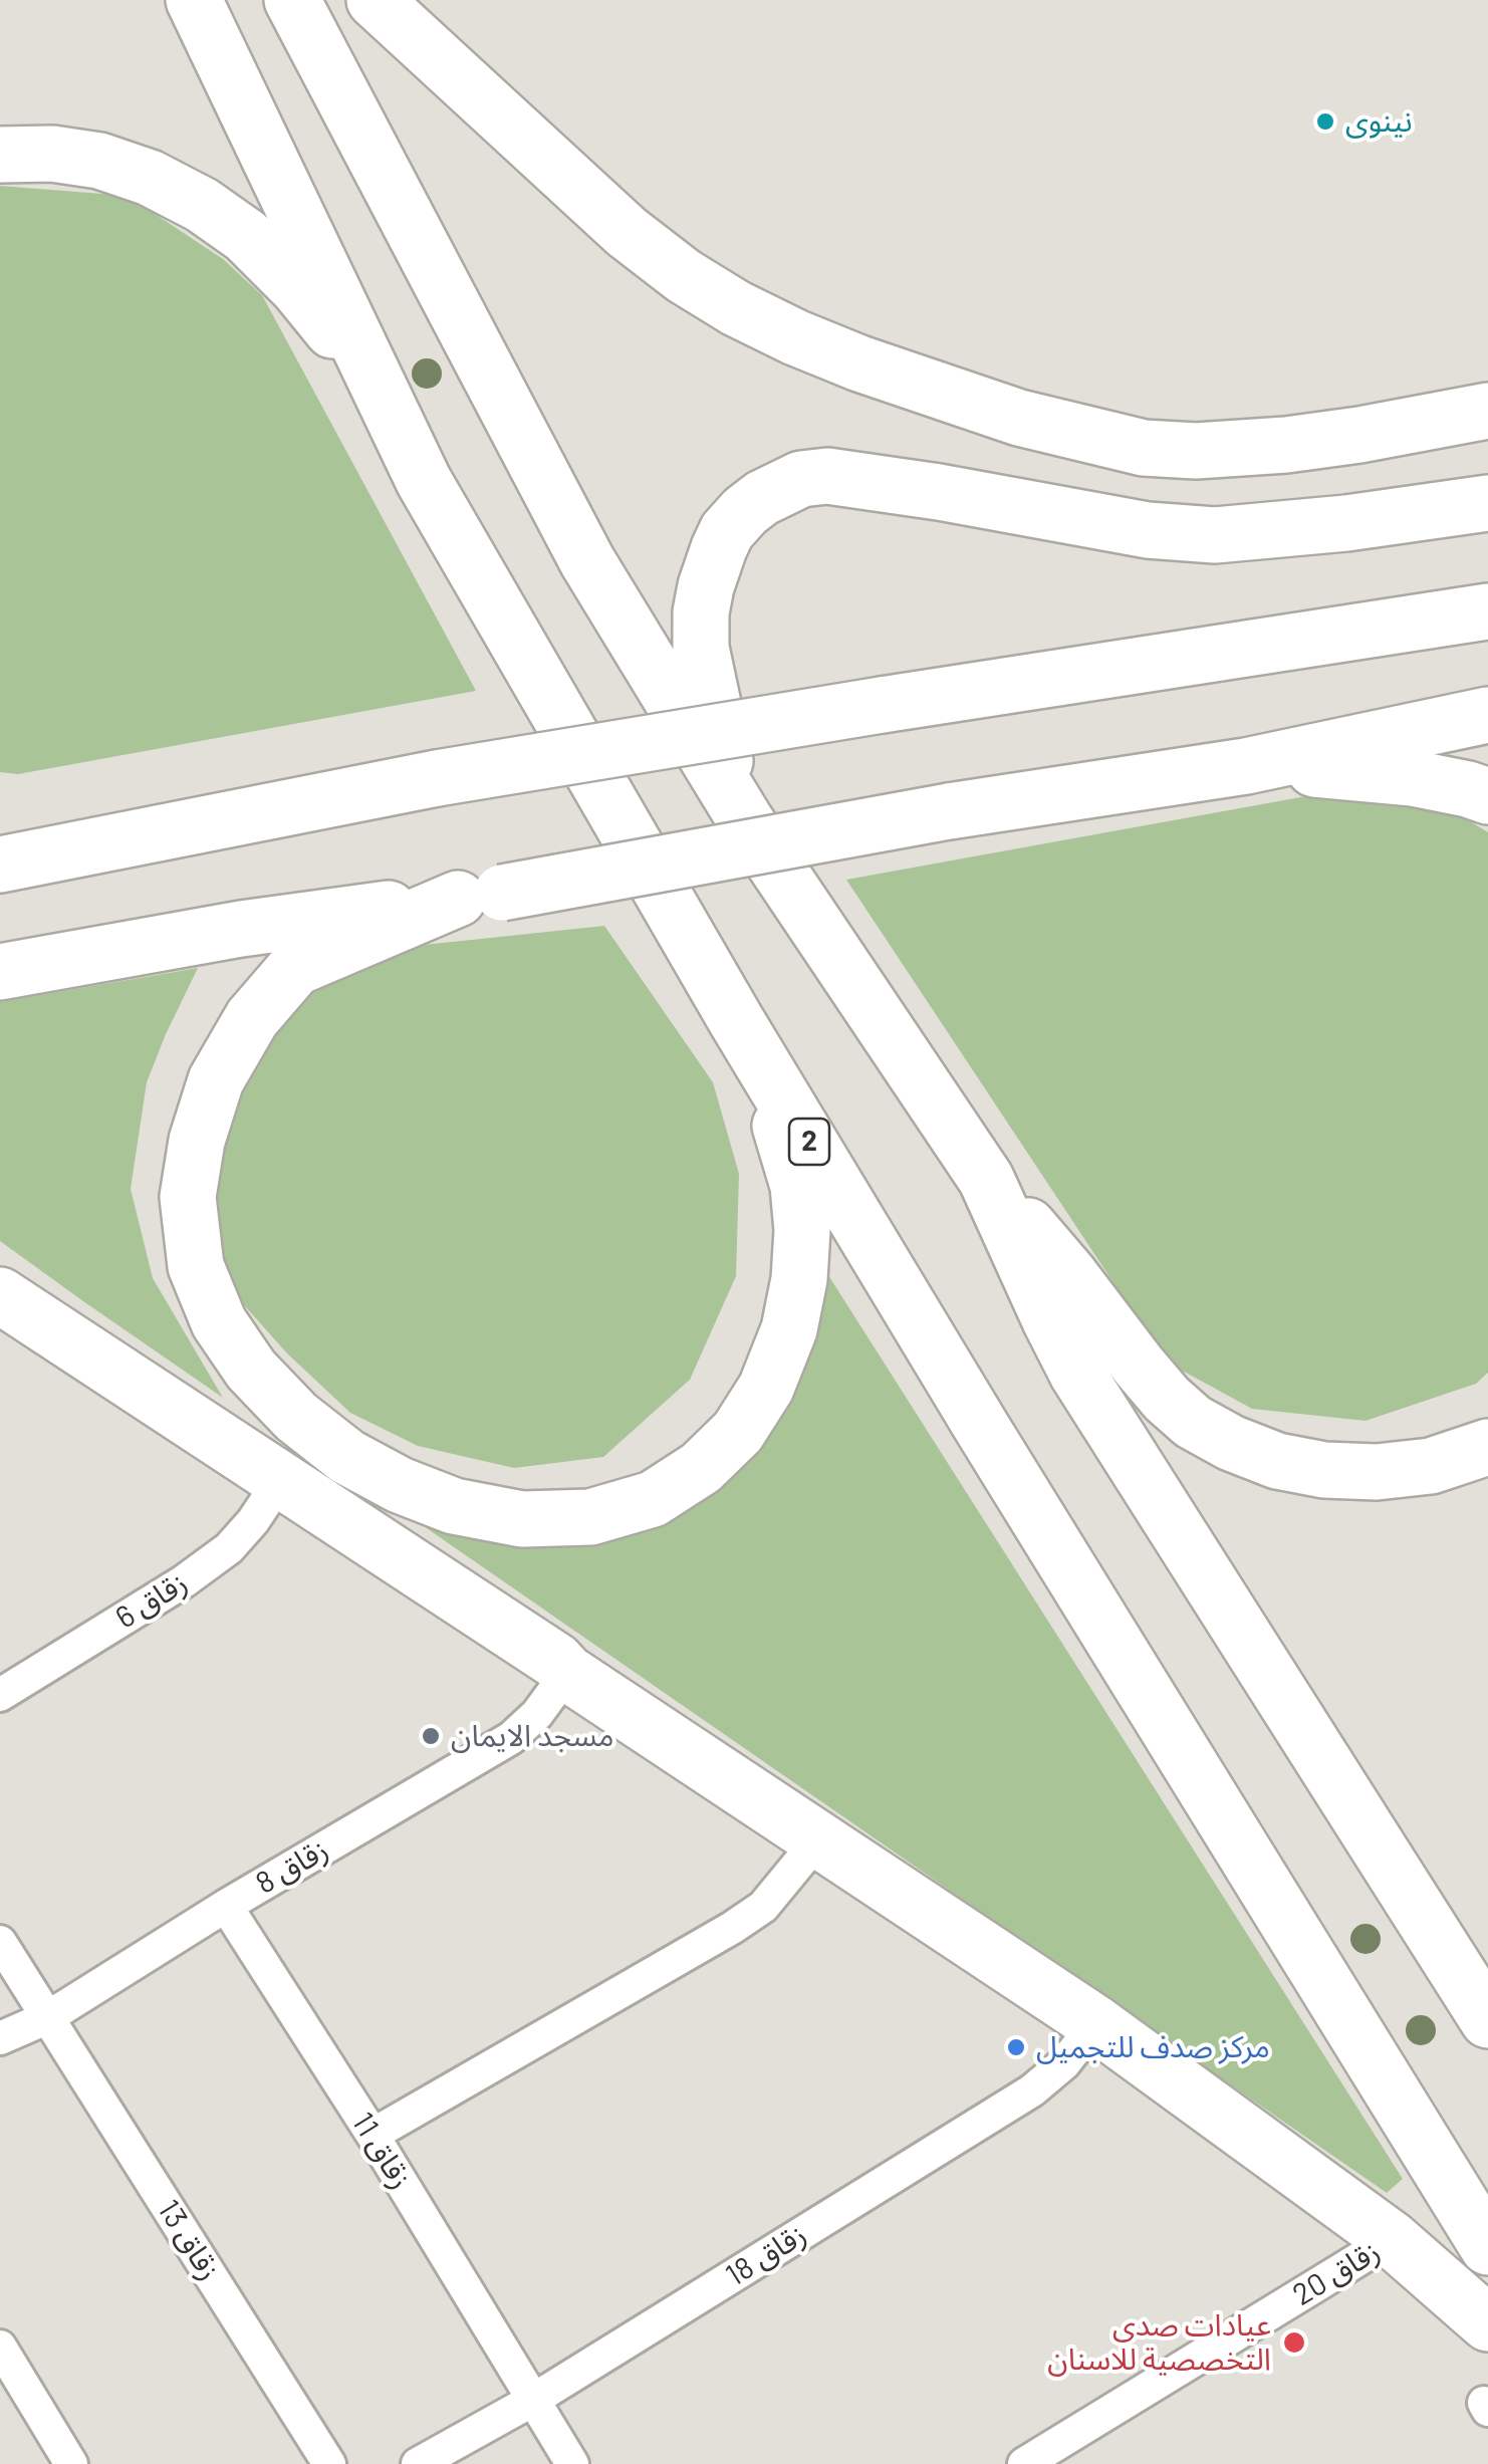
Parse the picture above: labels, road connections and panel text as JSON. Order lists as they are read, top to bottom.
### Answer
{
  "streets": {
    "highway": ["2"],
    "street": [
      "زقاق 6",
      "زقاق 8",
      "زقاق 11",
      "زقاق 13",
      "زقاق 18",
      "زقاق 20"
    ]
  },
  "crossings": [
    ["زقاق 8", "زقاق 11"],
    ["زقاق 8", "زقاق 13"],
    ["زقاق 11", "زقاق 18"]
  ],
  "places": [
    "نينوى",
    "مسجد الايمان",
    "مركز صدف للتجميل",
    "عيادات صدى التخصصية للاسنان"
  ]
}
